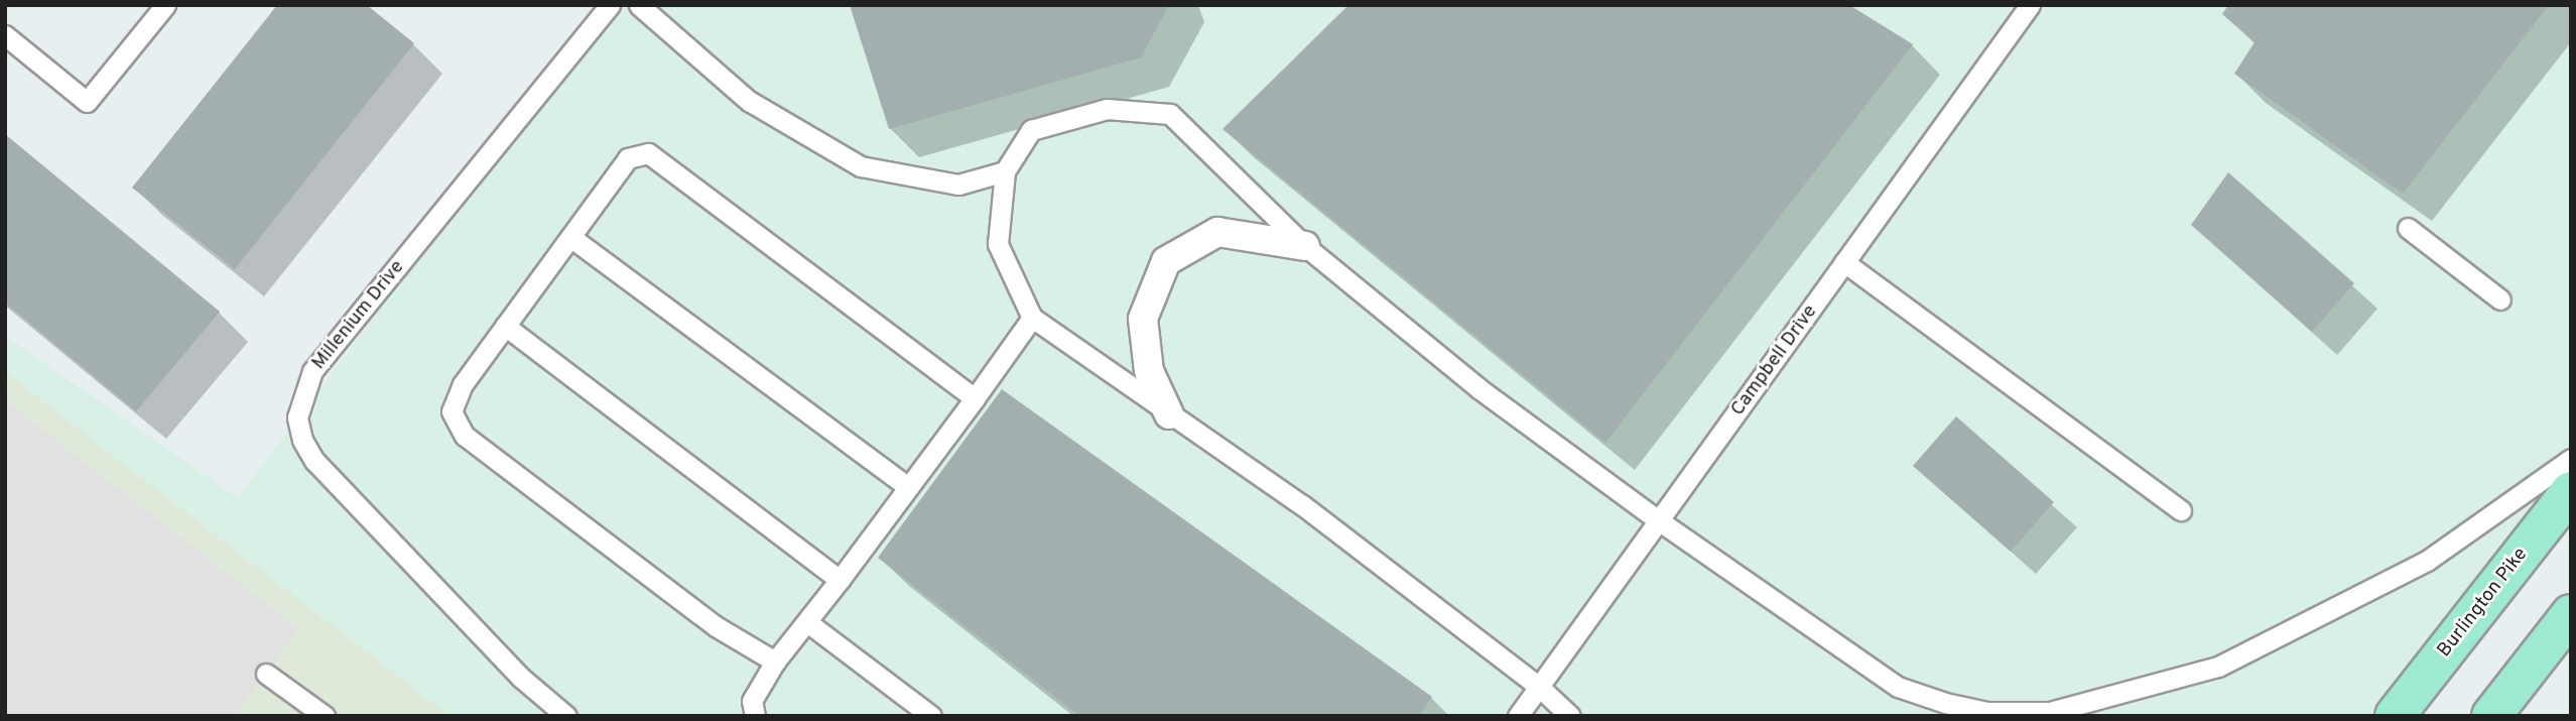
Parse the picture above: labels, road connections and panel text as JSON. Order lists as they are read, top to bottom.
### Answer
{
  "streets": {
    "highway": ["Burlington Pike"],
    "lane": ["Millenium Drive", "Campbell Drive"]
  }
}
